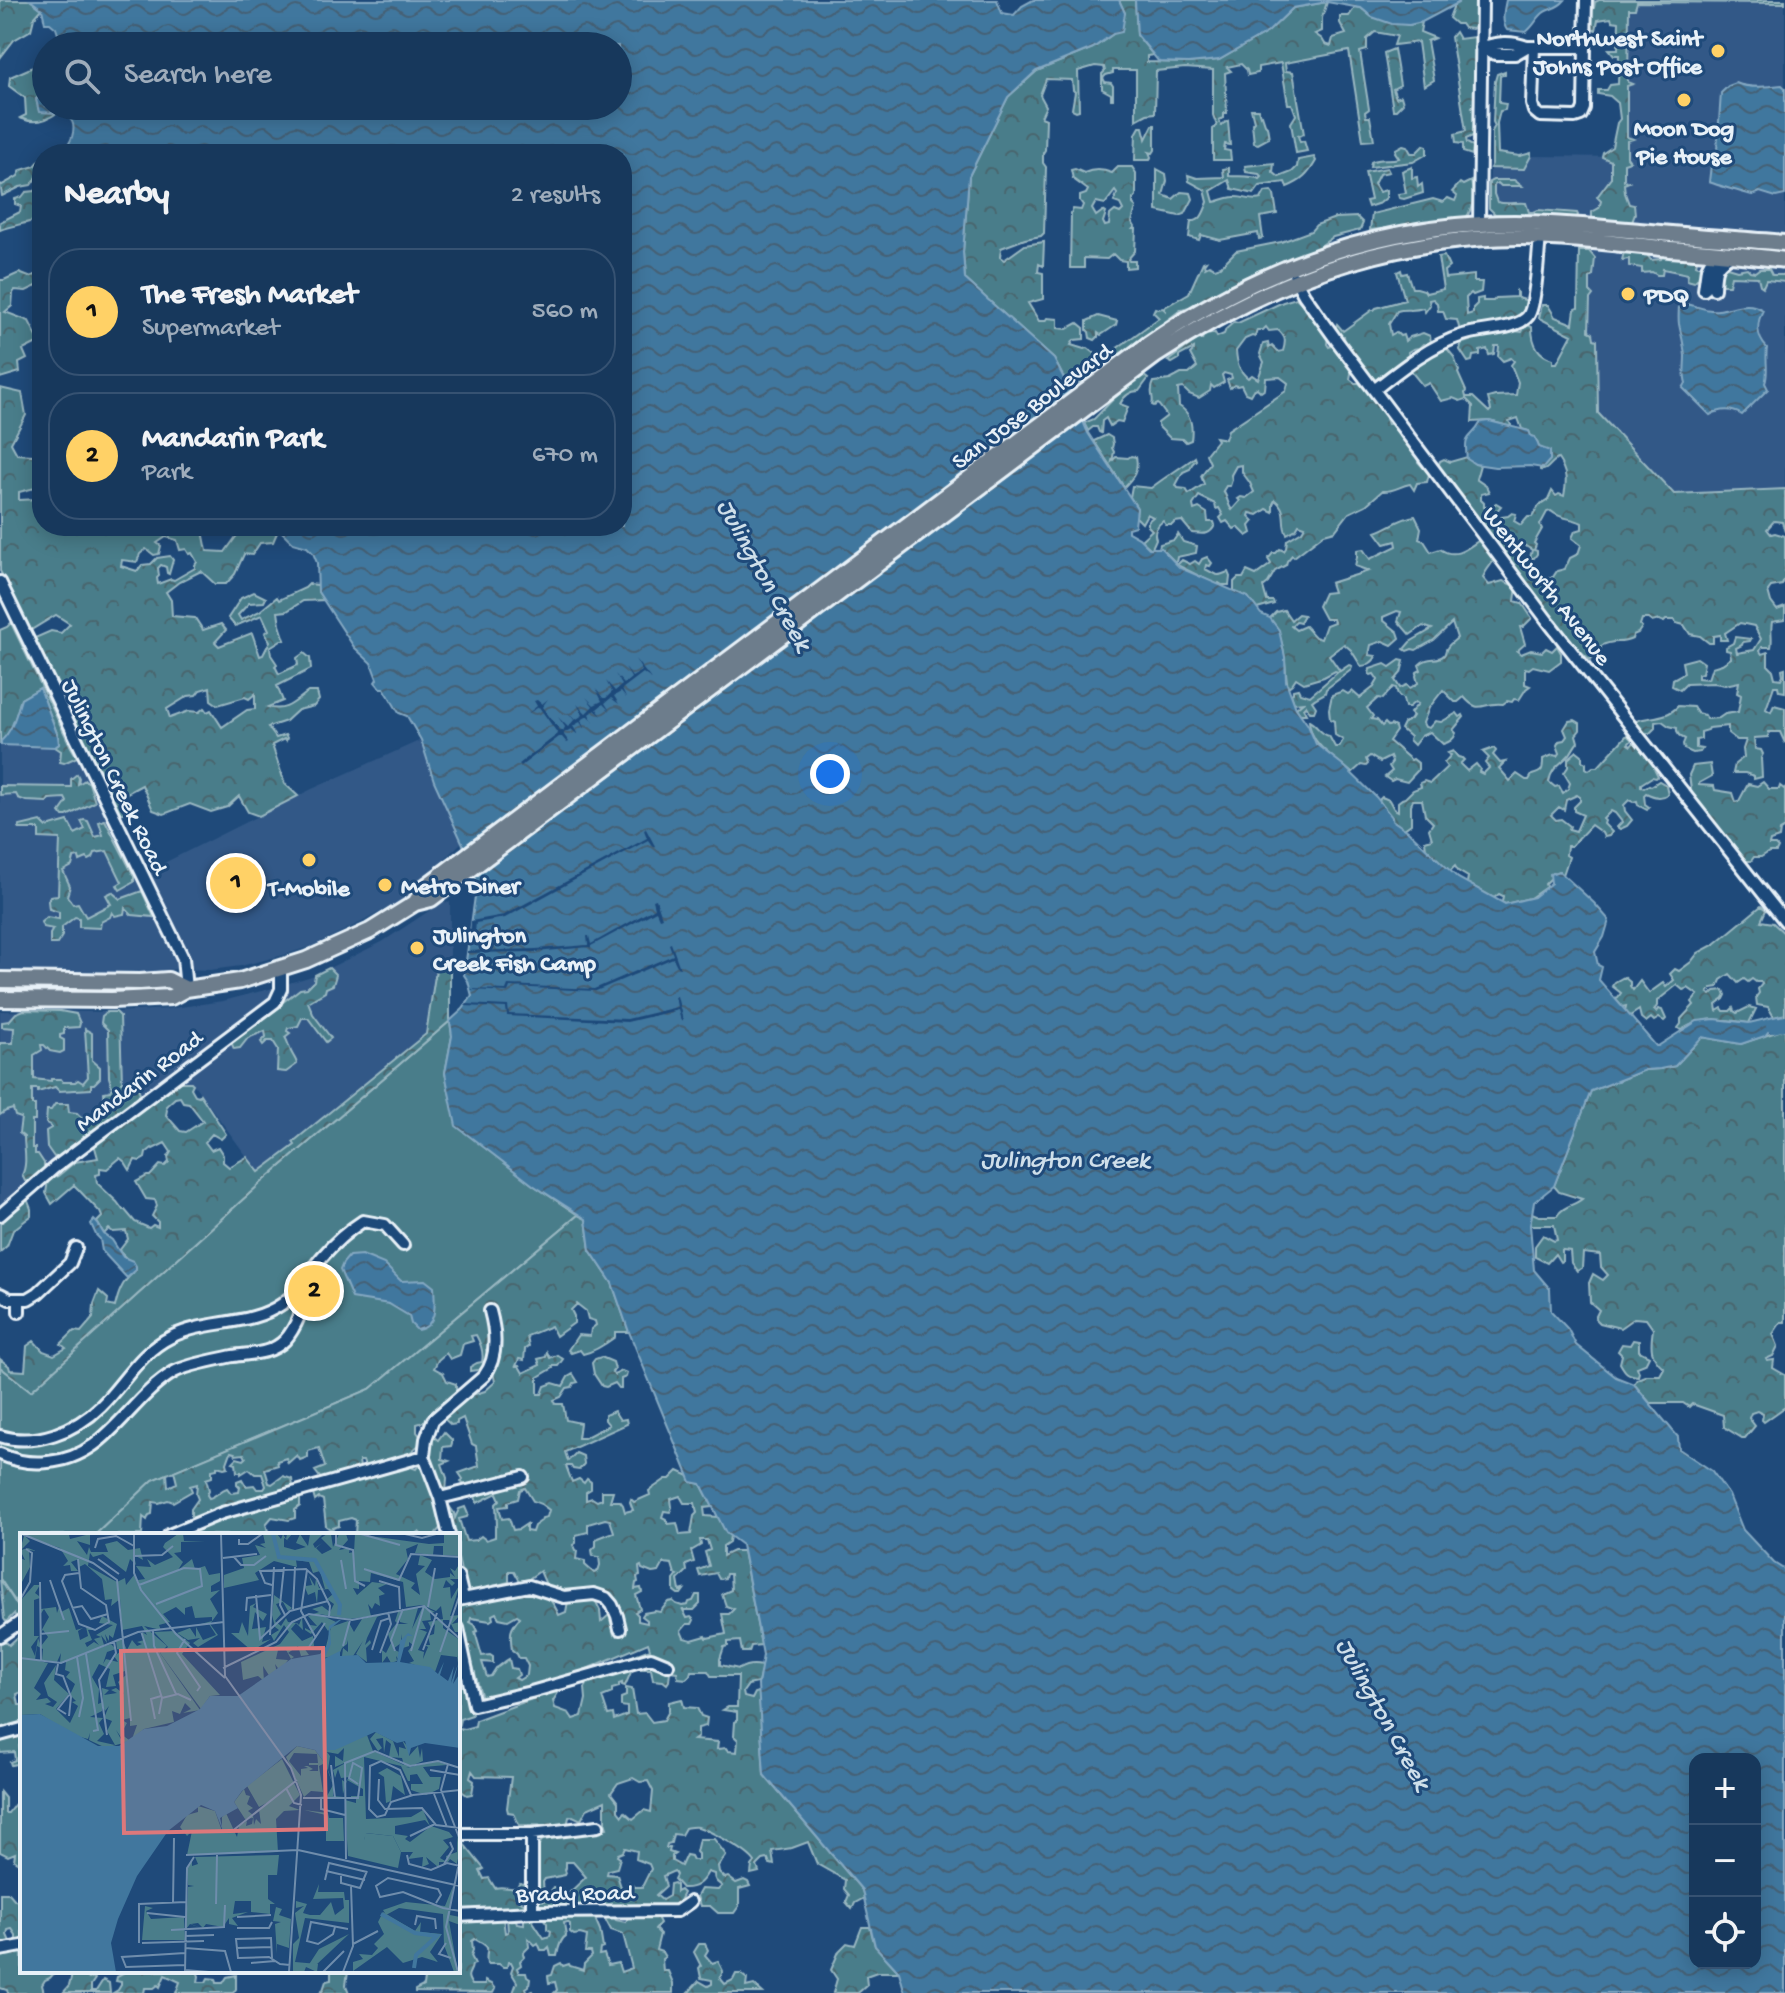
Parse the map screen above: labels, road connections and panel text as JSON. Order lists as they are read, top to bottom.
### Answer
{
  "streets": {
    "main road": ["San Jose Boulevard"],
    "street": [
      "Wentworth Avenue",
      "Julington Creek Road",
      "Mandarin Road",
      "Brady Road"
    ]
  },
  "crossings": [
    ["San Jose Boulevard", "Wentworth Avenue"],
    ["San Jose Boulevard", "Julington Creek Road"],
    ["San Jose Boulevard", "Mandarin Road"]
  ],
  "water": ["Julington Creek"],
  "places": [
    "Northwest Saint Johns Post Office",
    "Moon Dog Pie House",
    "PDQ",
    "T-Mobile",
    "Metro Diner",
    "Julington Creek Fish Camp"
  ],
  "page": {
    "search": "Search here",
    "heading": ["Nearby", "2 results"],
    "list": [
      {
        "mark": "1",
        "name": "The Fresh Market",
        "note": "Supermarket",
        "value": "560 m"
      },
      {
        "mark": "2",
        "name": "Mandarin Park",
        "note": "Park",
        "value": "670 m"
      }
    ],
    "pins": ["1", "2"],
    "map_buttons": ["+", "−"]
  }
}
